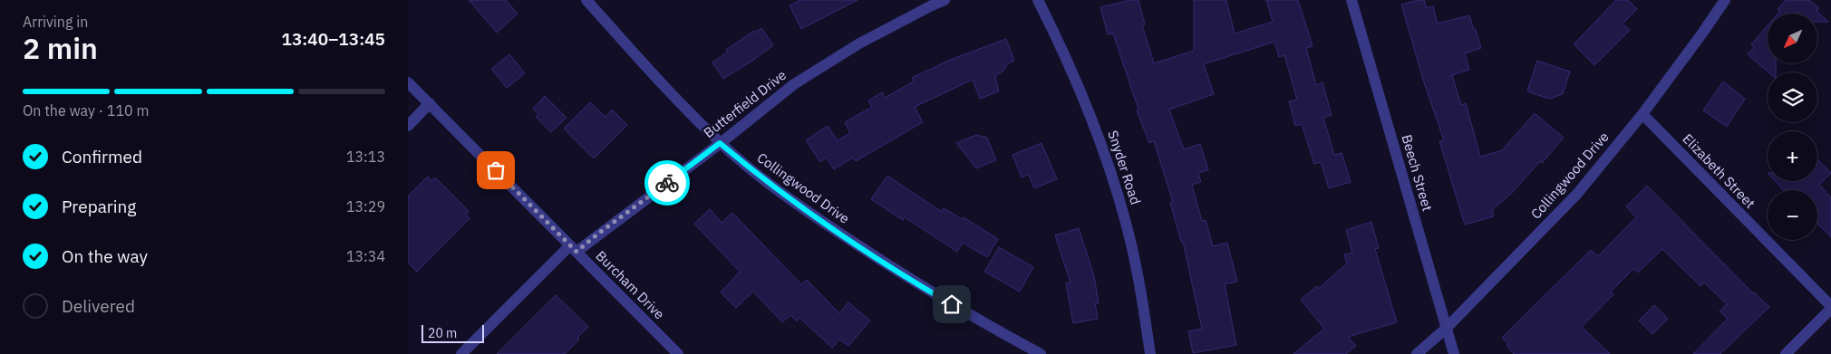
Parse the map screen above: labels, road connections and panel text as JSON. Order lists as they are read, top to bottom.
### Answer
{
  "streets": {
    "street": [
      "Butterfield Drive",
      "Snyder Road",
      "Elizabeth Street",
      "Beech Street",
      "Collingwood Drive",
      "Burcham Drive"
    ]
  },
  "crossings": [
    ["Butterfield Drive", "Collingwood Drive"],
    ["Butterfield Drive", "Burcham Drive"],
    ["Elizabeth Street", "Collingwood Drive"],
    ["Beech Street", "Collingwood Drive"]
  ],
  "scale_bar": "20 m",
  "north": "bottom left",
  "page": {
    "heading": ["2 min", "Arriving in", "13:40–13:45"],
    "map_buttons": ["+", "−"],
    "bar": "On the way · 110 m",
    "list": [
      ["Confirmed", "13:13"],
      ["Preparing", "13:29"],
      ["On the way", "13:34"],
      "Delivered"
    ],
    "scale": "20 m"
  }
}
